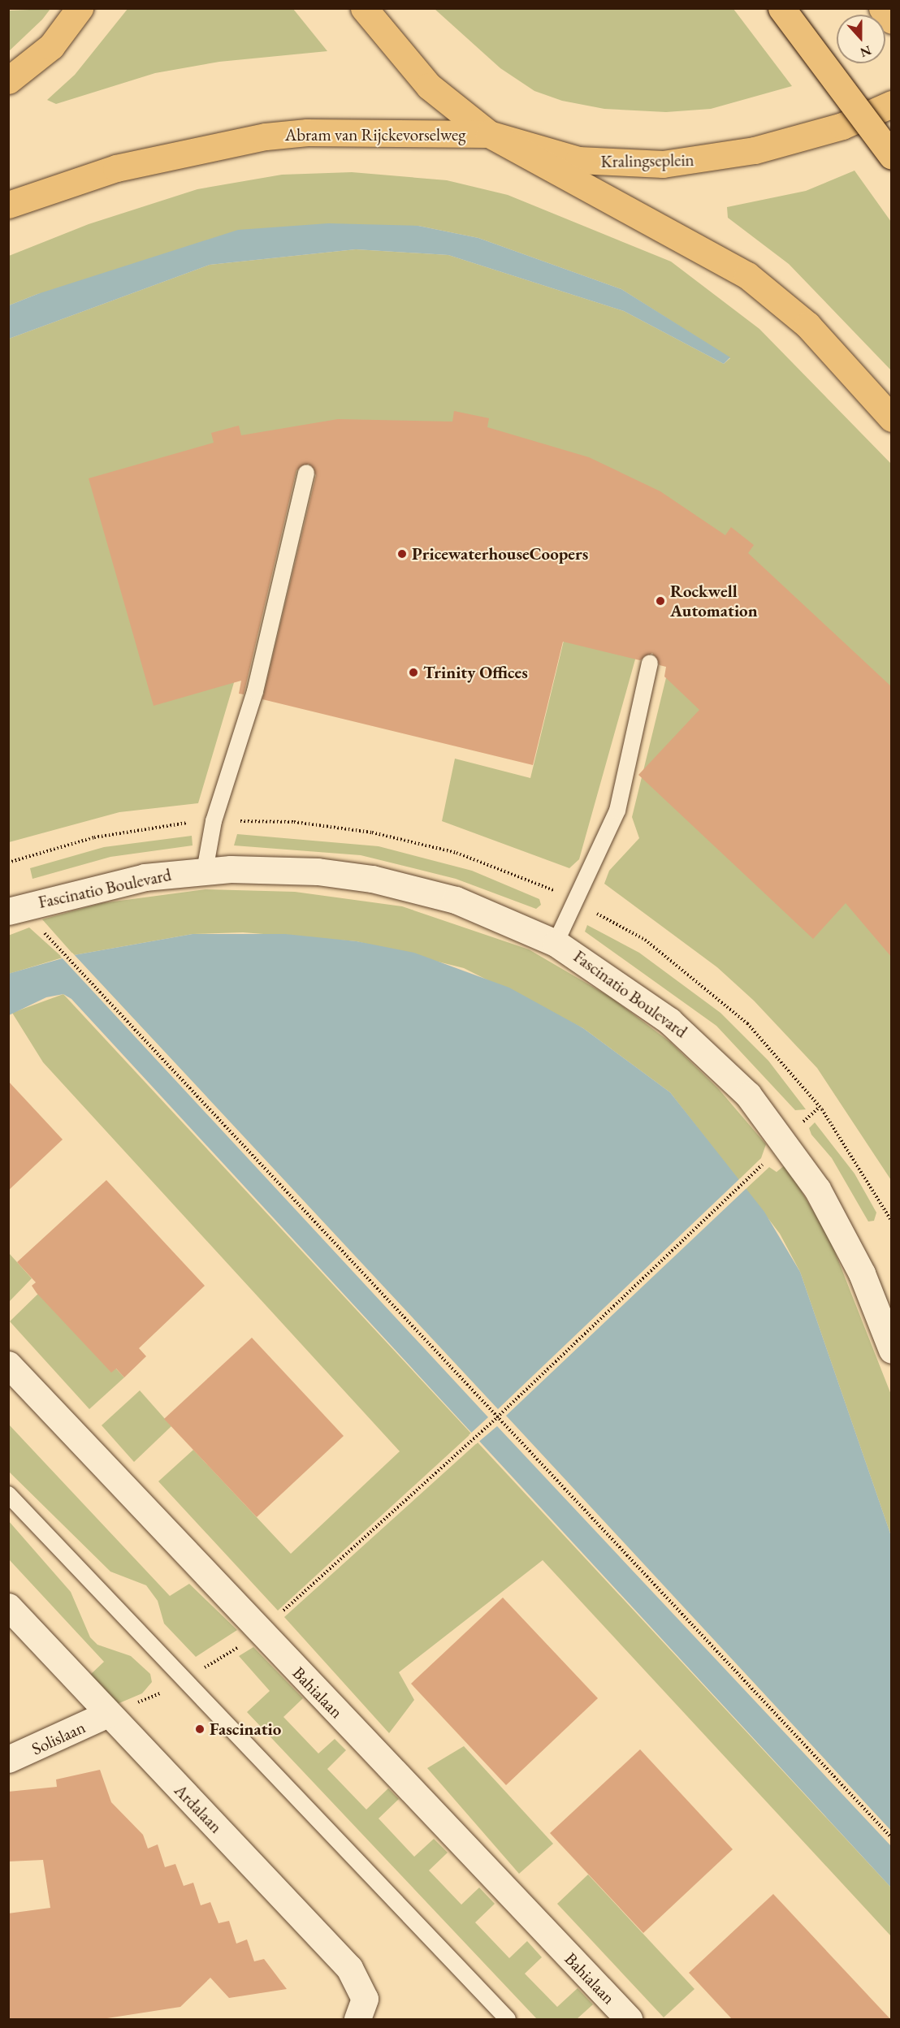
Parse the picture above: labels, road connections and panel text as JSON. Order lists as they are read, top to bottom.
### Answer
{
  "streets": {
    "highway": ["Abram van Rijckevorselweg", "Kralingseplein"],
    "street": [
      "Fascinatio Boulevard",
      "Bahialaan",
      "Solislaan",
      "Ardalaan"
    ]
  },
  "crossings": [
    ["Abram van Rijckevorselweg", "Kralingseplein"],
    ["Solislaan", "Ardalaan"]
  ],
  "places": [
    "PricewaterhouseCoopers",
    "Rockwell Automation",
    "Trinity Offices",
    "Fascinatio"
  ],
  "north": "bottom"
}
